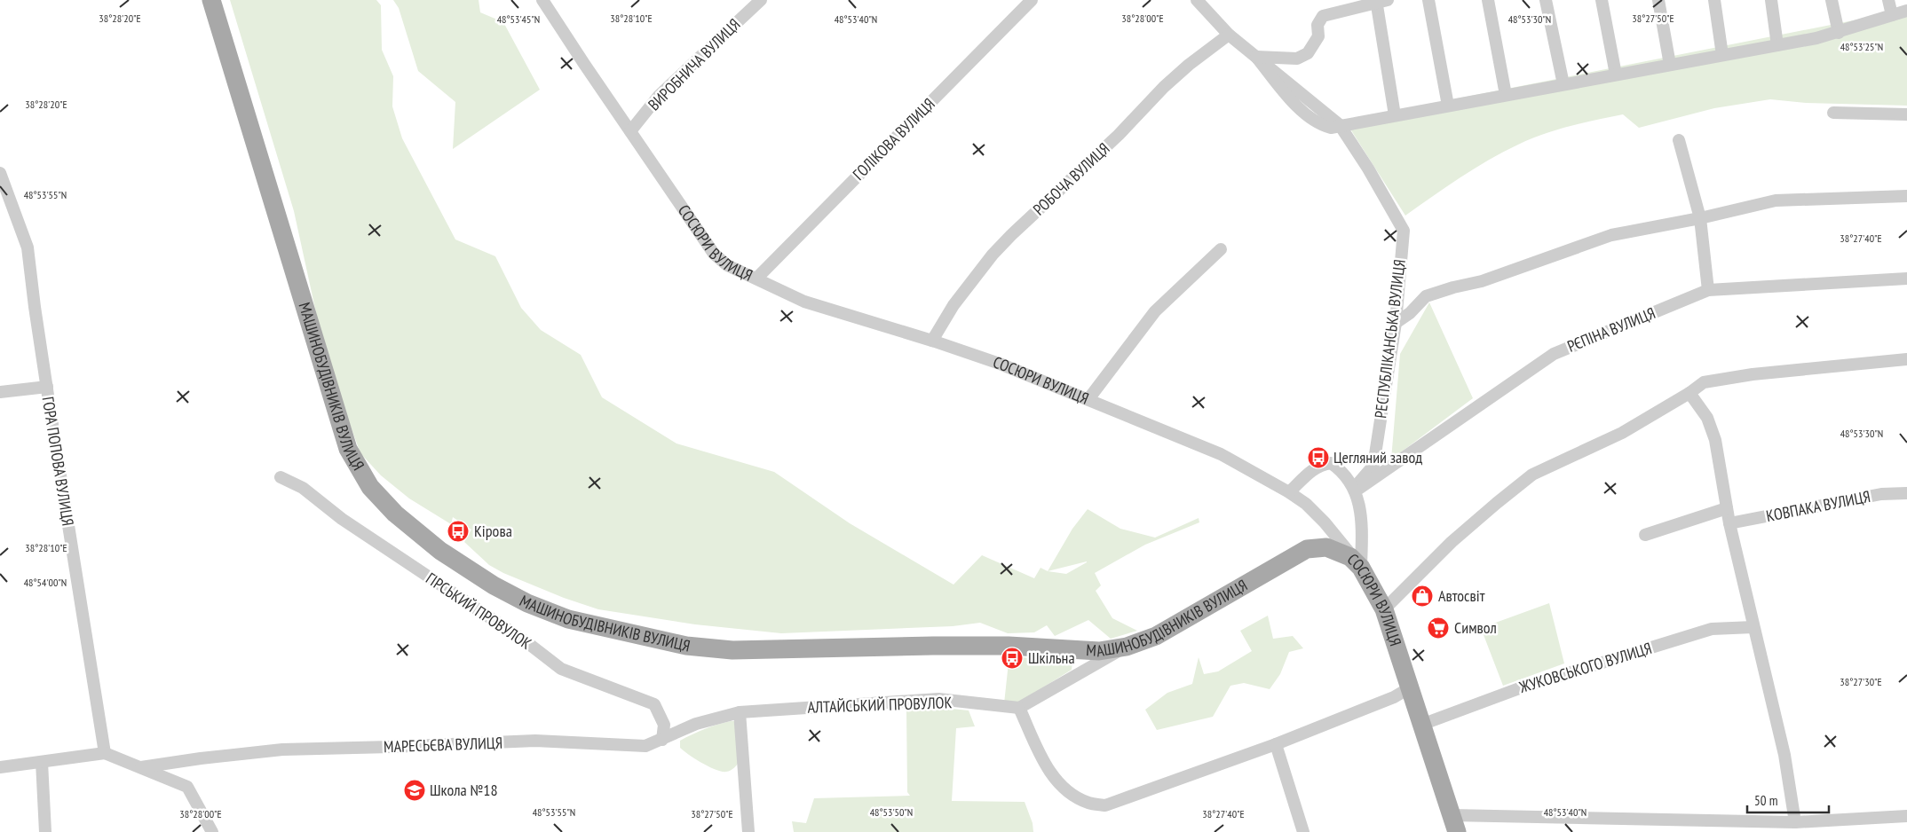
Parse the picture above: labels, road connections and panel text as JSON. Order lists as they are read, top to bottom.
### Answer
{
  "streets": {
    "main road": ["СОСЮРИ ВУЛИЦЯ", "МАШИНОБУДІВНИКІВ ВУЛИЦЯ"],
    "street": [
      "ВИРОБНИЧА ВУЛИЦЯ",
      "ГОЛІКОВА ВУЛИЦЯ",
      "РОБОЧА ВУЛИЦЯ",
      "РЄПІНА ВУЛИЦЯ",
      "РЕСПУБЛІКАНСЬКА ВУЛИЦЯ",
      "ГОРА ПОПОВА ВУЛИЦЯ",
      "КОВПАКА ВУЛИЦЯ",
      "ГІРСЬКИЙ ПРОВУЛОК",
      "ЖУКОВСЬКОГО ВУЛИЦЯ",
      "АЛТАЙСЬКИЙ ПРОВУЛОК",
      "МАРЕСЬЄВА ВУЛИЦЯ"
    ]
  },
  "crossings": [
    ["ВИРОБНИЧА ВУЛИЦЯ", "СОСЮРИ ВУЛИЦЯ"],
    ["ГОЛІКОВА ВУЛИЦЯ", "СОСЮРИ ВУЛИЦЯ"],
    ["РОБОЧА ВУЛИЦЯ", "СОСЮРИ ВУЛИЦЯ"],
    ["РОБОЧА ВУЛИЦЯ", "РЕСПУБЛІКАНСЬКА ВУЛИЦЯ"],
    ["СОСЮРИ ВУЛИЦЯ", "МАШИНОБУДІВНИКІВ ВУЛИЦЯ"],
    ["СОСЮРИ ВУЛИЦЯ", "ЖУКОВСЬКОГО ВУЛИЦЯ"],
    ["РЄПІНА ВУЛИЦЯ", "РЕСПУБЛІКАНСЬКА ВУЛИЦЯ"],
    ["ГІРСЬКИЙ ПРОВУЛОК", "МАРЕСЬЄВА ВУЛИЦЯ"],
    ["АЛТАЙСЬКИЙ ПРОВУЛОК", "МАРЕСЬЄВА ВУЛИЦЯ"]
  ],
  "places": {
    "bus stop": ["Цегляний завод", "Кірова", "Шкільна"],
    "shop": ["Автосвіт"],
    "supermarket": ["Символ"],
    "school or university": ["Школа №18"]
  },
  "scale_bar": "50 m",
  "coordinates": [
    "38°28'20\"E",
    "38°28'10\"E",
    "38°28'00\"E",
    "38°27'50\"E",
    "48°53'30\"N",
    "48°53'45\"N",
    "48°53'40\"N",
    "48°53'25\"N",
    "48°53'55\"N",
    "38°27'40\"E",
    "48°54'00\"N",
    "38°27'30\"E",
    "48°53'50\"N"
  ]
}
